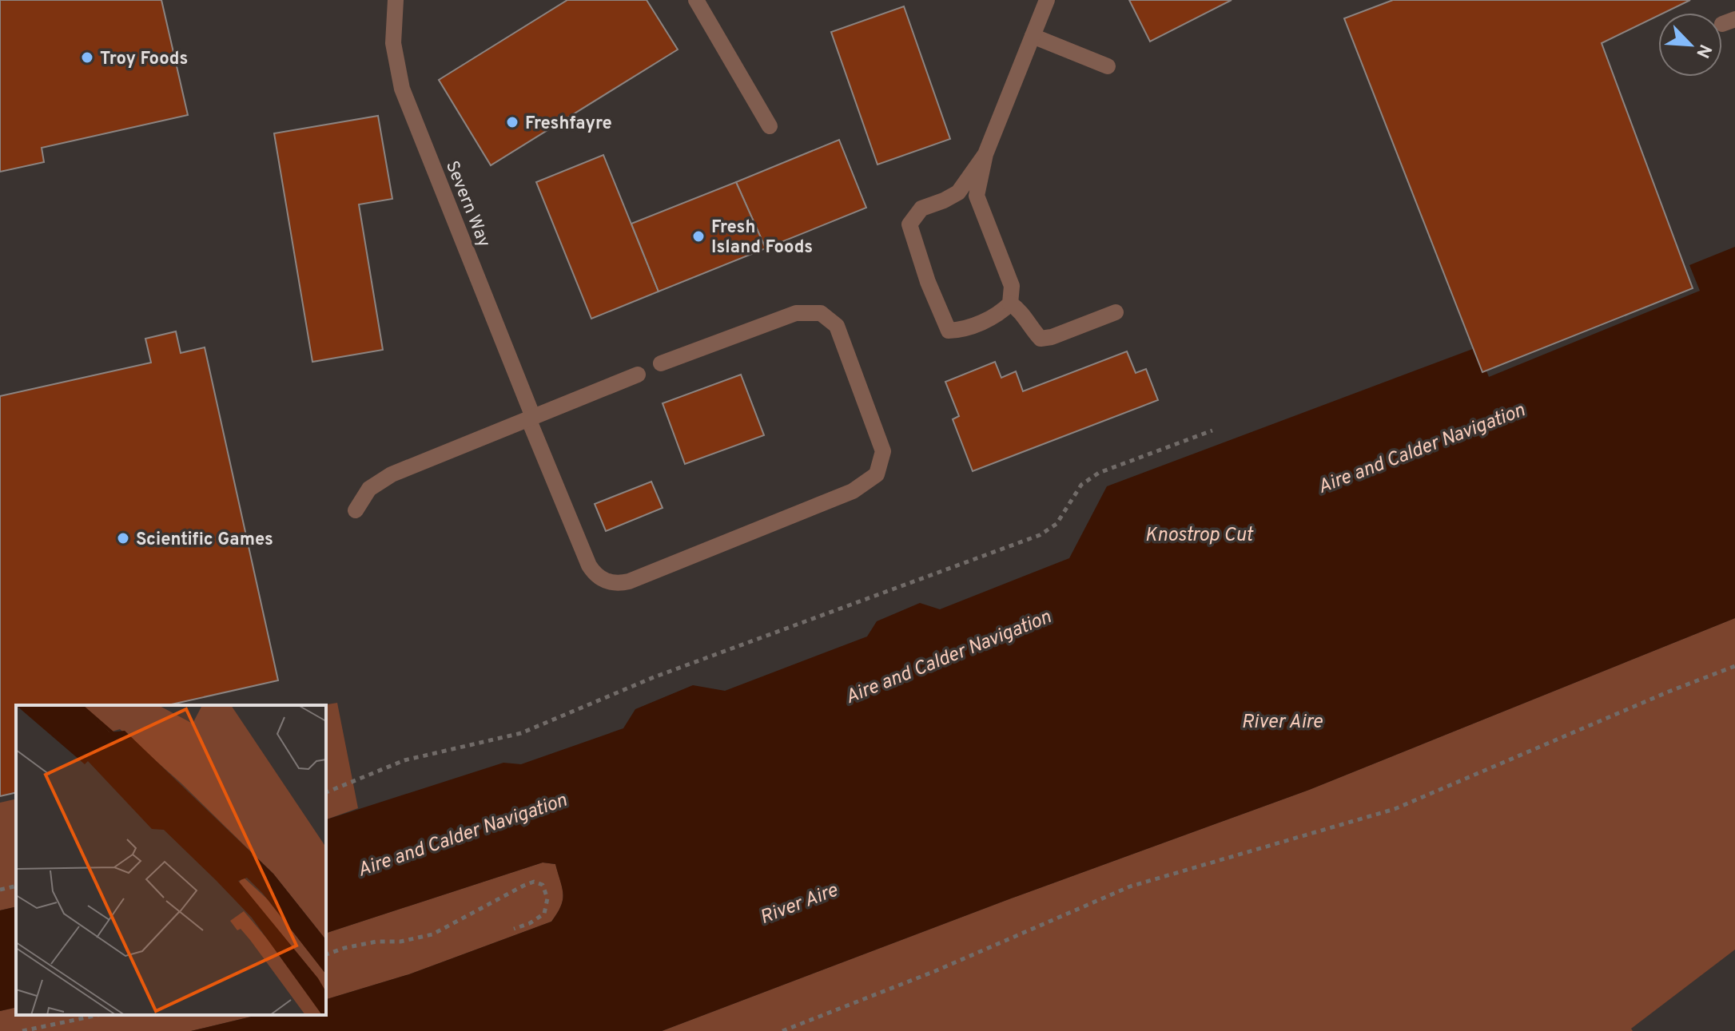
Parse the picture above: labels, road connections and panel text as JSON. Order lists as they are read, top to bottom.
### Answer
{
  "streets": {
    "street": ["Severn Way"]
  },
  "water": ["Aire and Calder Navigation", "Knostrop Cut", "River Aire"],
  "places": [
    "Troy Foods",
    "Freshfayre",
    "Fresh Island Foods",
    "Scientific Games"
  ],
  "north": "bottom right"
}
